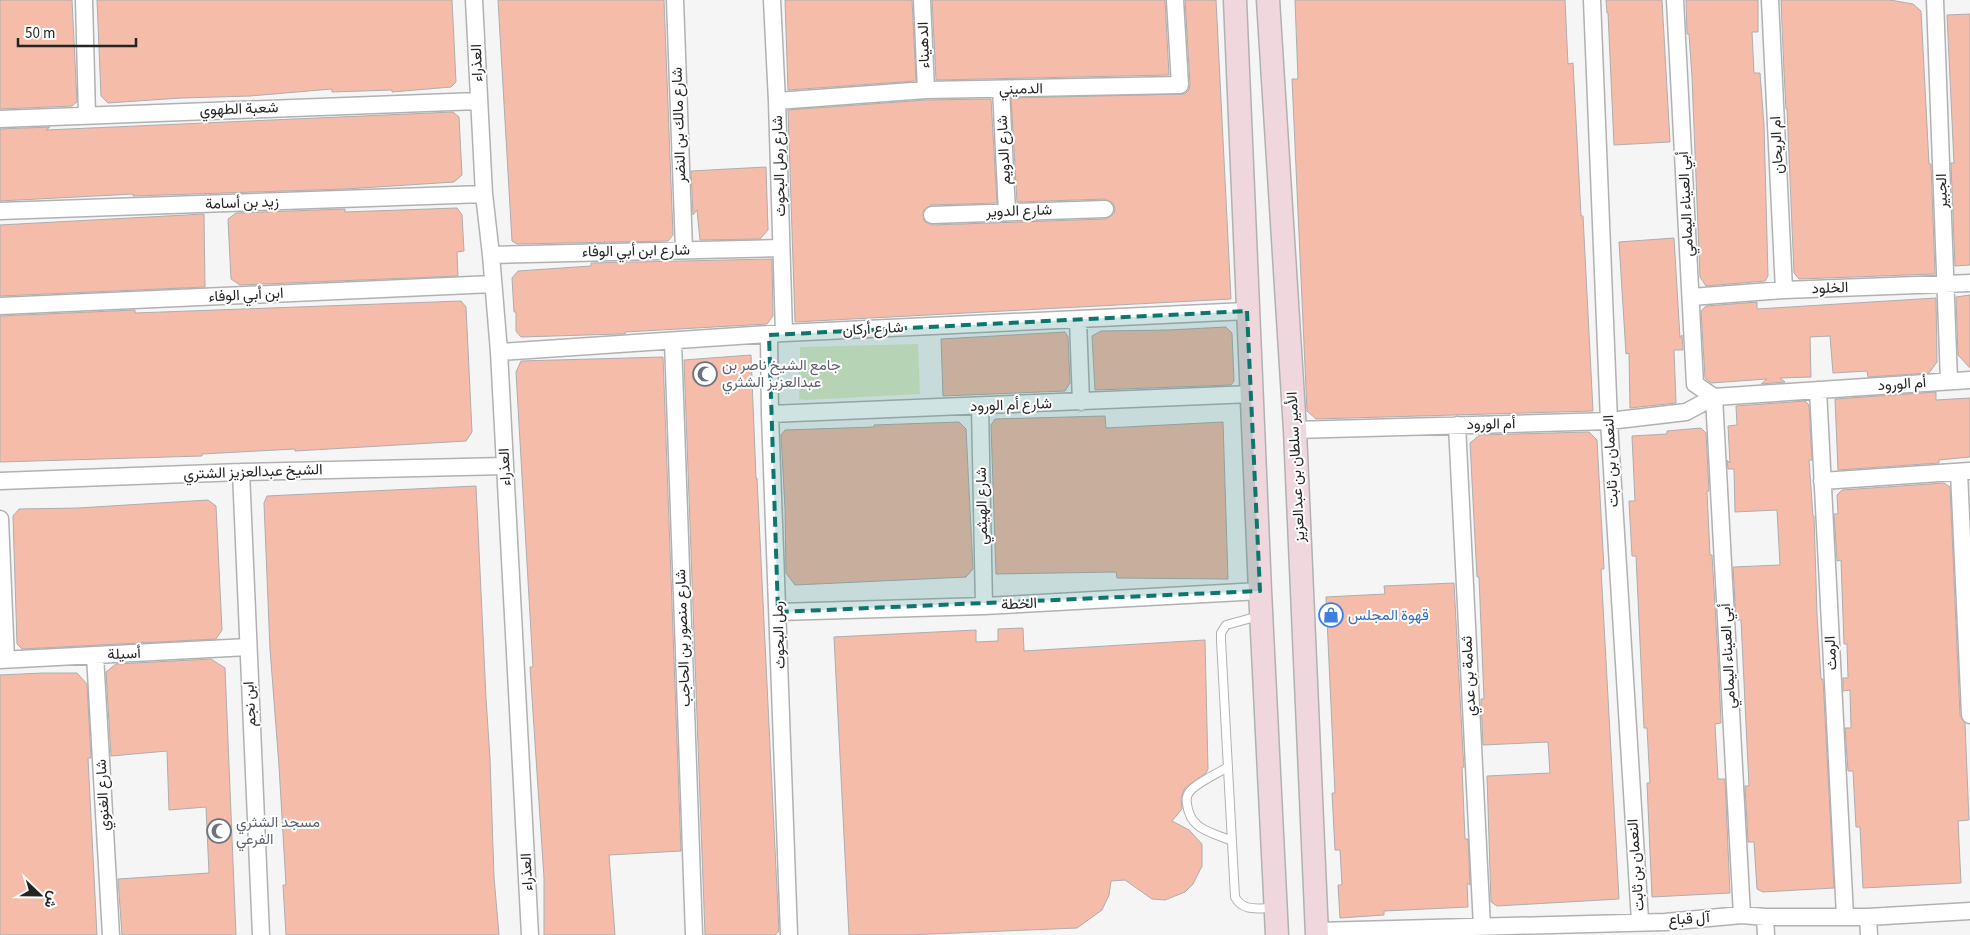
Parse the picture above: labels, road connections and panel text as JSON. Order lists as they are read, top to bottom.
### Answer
{
  "streets": {
    "street": [
      "الدهيناء",
      "العذراء",
      "الدميني",
      "شعبة الطهوي",
      "شارع مالك بن النضر",
      "ام الريحان",
      "شارع الدويم",
      "شارع رمل البحوث",
      "الجبير",
      "زيد بن أسامة",
      "أبي العيناء اليمامي",
      "شارع الدوير",
      "شارع ابن أبي الوفاء",
      "الخلود",
      "ابن أبي الوفاء",
      "شارع أركان",
      "أم الورود",
      "شارع أم الورود",
      "النعمان بن ثابت",
      "الأمير سلطان بن عبدالعزيز",
      "الشيخ عبدالعزيز الشتري",
      "شارع الهيثمي",
      "الخطة",
      "رمل البحوث",
      "شارع منصور بن الحاجب",
      "الرمث",
      "أسيلة",
      "ثمامة بن عدي",
      "ابن نجم",
      "شارع الغنوي",
      "آل قباع"
    ]
  },
  "crossings": [
    ["الدهيناء", "الدميني"],
    ["العذراء", "شعبة الطهوي"],
    ["العذراء", "زيد بن أسامة"],
    ["العذراء", "شارع ابن أبي الوفاء"],
    ["العذراء", "ابن أبي الوفاء"],
    ["العذراء", "شارع أركان"],
    ["العذراء", "الشيخ عبدالعزيز الشتري"],
    ["الدميني", "شارع الدويم"],
    ["الدميني", "شارع رمل البحوث"],
    ["شارع مالك بن النضر", "شارع ابن أبي الوفاء"],
    ["ام الريحان", "الخلود"],
    ["شارع الدويم", "شارع الدوير"],
    ["شارع رمل البحوث", "شارع ابن أبي الوفاء"],
    ["شارع رمل البحوث", "شارع أركان"],
    ["شارع رمل البحوث", "رمل البحوث"],
    ["الجبير", "الخلود"],
    ["الجبير", "أم الورود"],
    ["أبي العيناء اليمامي", "الخلود"],
    ["أبي العيناء اليمامي", "أم الورود"],
    ["أبي العيناء اليمامي", "آل قباع"],
    ["شارع أركان", "رمل البحوث"],
    ["شارع أركان", "شارع منصور بن الحاجب"],
    ["أم الورود", "النعمان بن ثابت"],
    ["أم الورود", "الأمير سلطان بن عبدالعزيز"],
    ["أم الورود", "الرمث"],
    ["أم الورود", "ثمامة بن عدي"],
    ["شارع أم الورود", "شارع الهيثمي"],
    ["شارع أم الورود", "رمل البحوث"],
    ["النعمان بن ثابت", "آل قباع"],
    ["الأمير سلطان بن عبدالعزيز", "آل قباع"],
    ["الشيخ عبدالعزيز الشتري", "ابن نجم"],
    ["شارع الهيثمي", "الخطة"],
    ["الخطة", "رمل البحوث"],
    ["الرمث", "آل قباع"],
    ["أسيلة", "ابن نجم"],
    ["أسيلة", "شارع الغنوي"],
    ["ثمامة بن عدي", "آل قباع"]
  ],
  "places": {
    "mosque": ["جامع الشيخ ناصر بن عبدالعزيز الشثري", "مسجد الشثري الفرعي"],
    "shop": ["قهوة المجلس"]
  },
  "scale_bar": "50 m",
  "north": "right"
}
